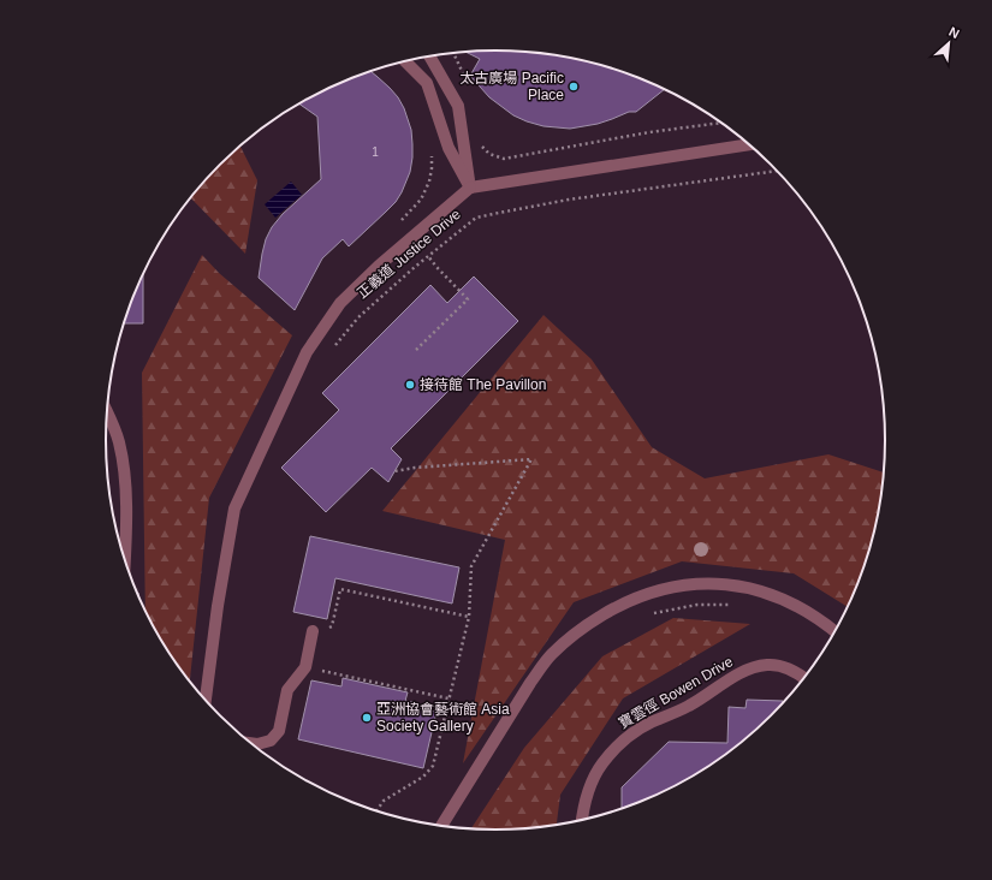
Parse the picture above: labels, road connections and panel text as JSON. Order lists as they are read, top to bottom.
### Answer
{
  "streets": {
    "street": ["寶雲徑 Bowen Drive"],
    "path": ["正義道 Justice Drive"]
  },
  "places": ["太古廣場 Pacific Place", "接待館 The Pavillon", "亞洲協會藝術館 Asia Society Gallery"],
  "house_numbers": ["1"],
  "north": "top right"
}
